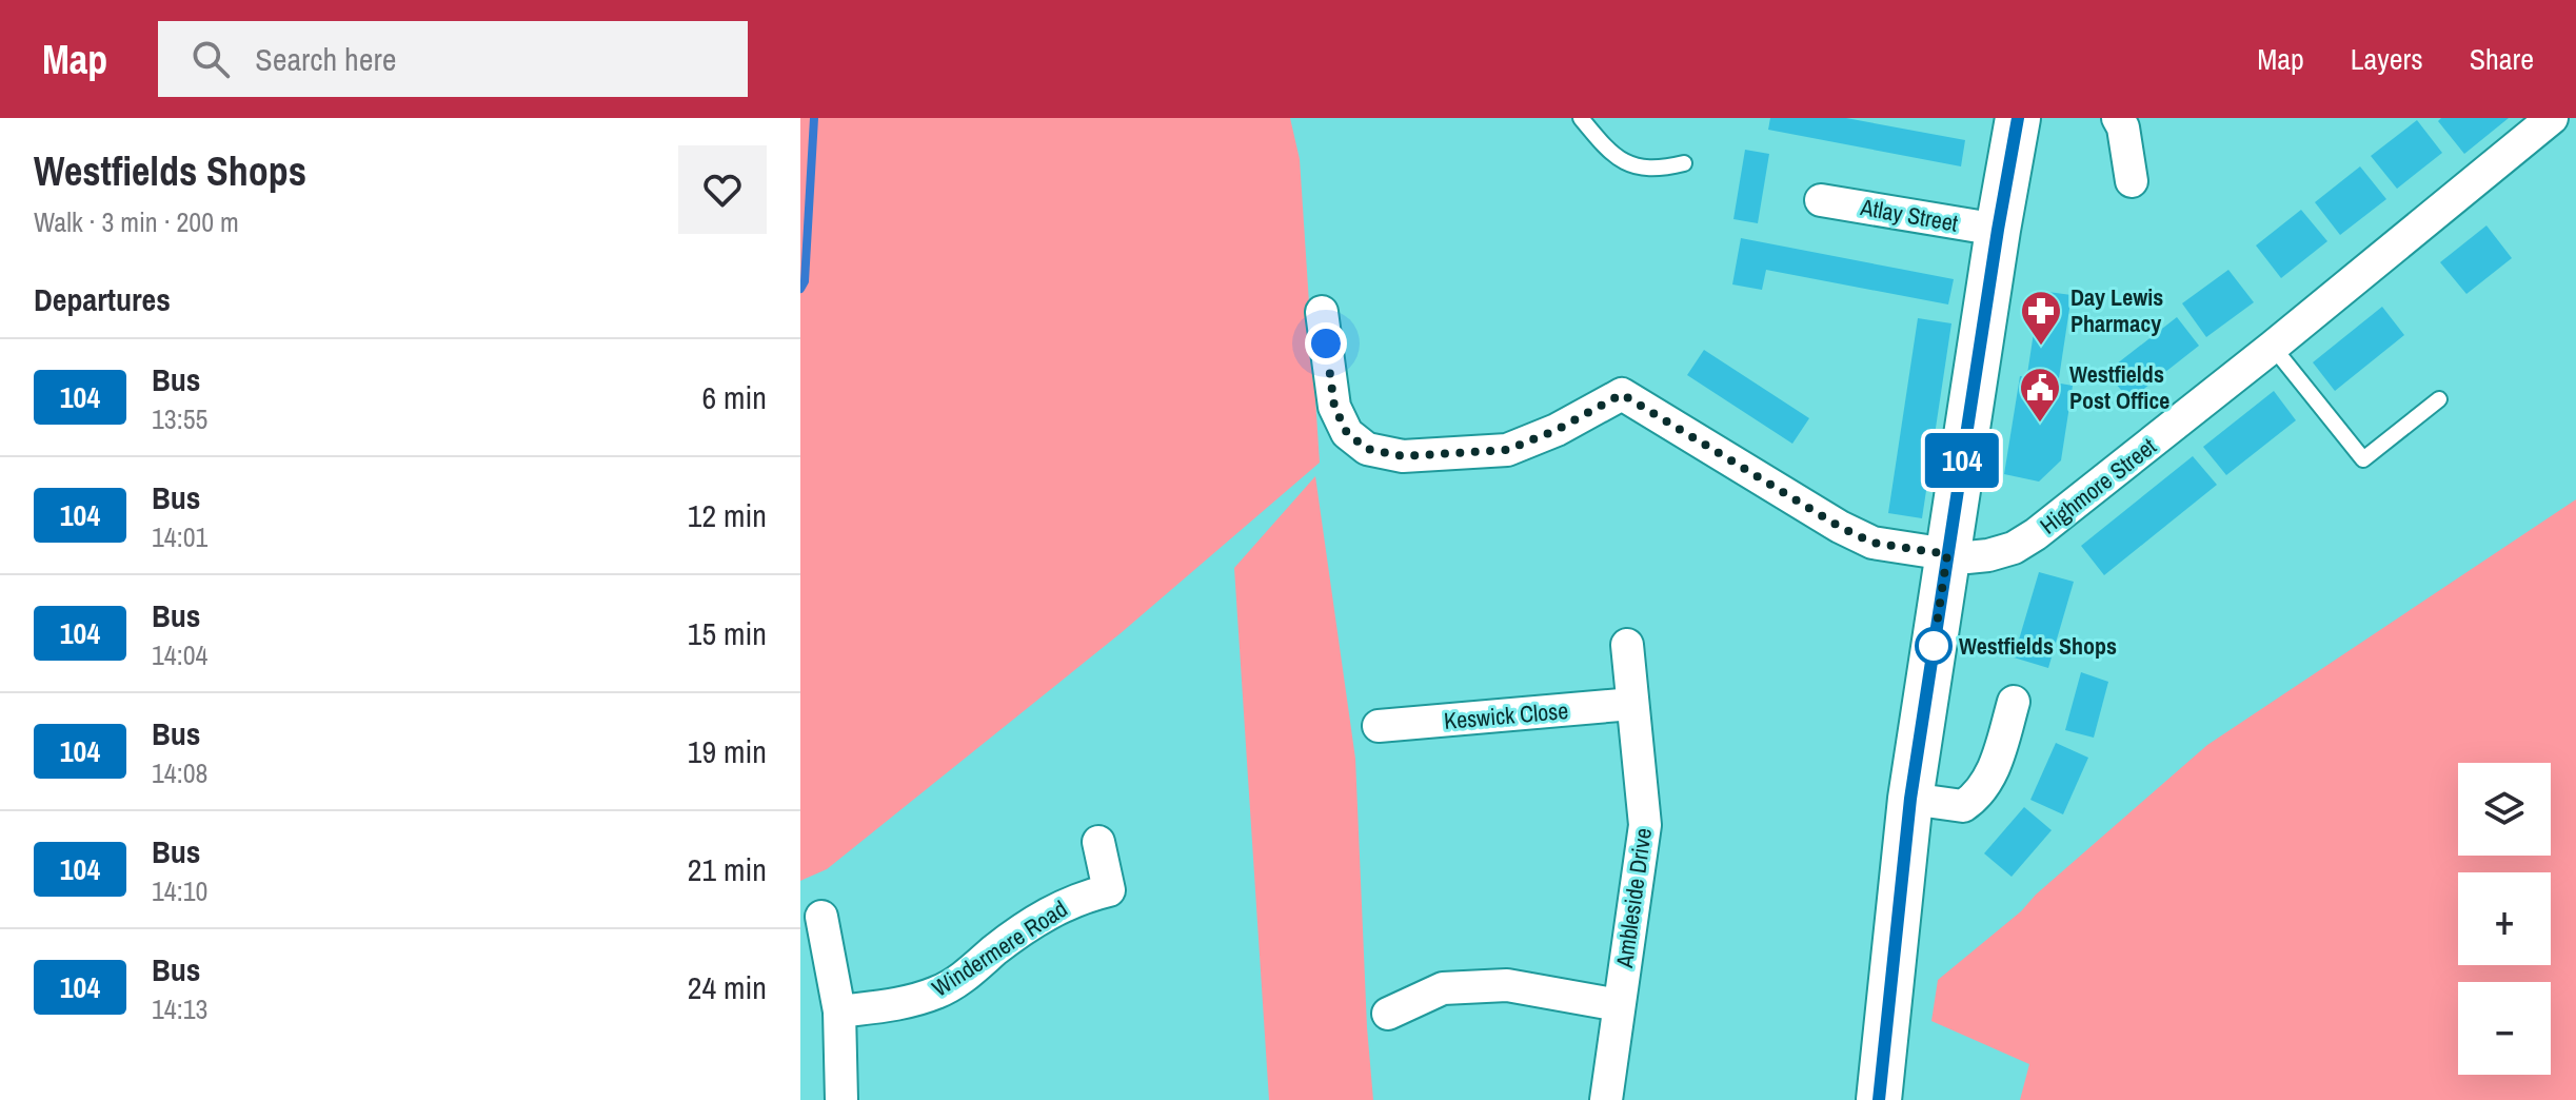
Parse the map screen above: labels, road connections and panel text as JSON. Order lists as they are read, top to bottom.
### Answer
{
  "streets": {
    "street": [
      "Atlay Street",
      "Highmore Street",
      "Keswick Close",
      "Ambleside Drive",
      "Windermere Road"
    ]
  },
  "crossings": [
    ["Keswick Close", "Ambleside Drive"]
  ],
  "places": {
    "pharmacy": ["Day Lewis Pharmacy"],
    "public building": ["Westfields Post Office"],
    "other": ["Westfields Shops"]
  },
  "lines": ["bus line 104"],
  "page": {
    "header": "Map",
    "search": "Search here",
    "nav": ["Map", "Layers", "Share"],
    "heading": [
      ["Westfields Shops", "Walk · 3 min · 200 m"],
      "Departures"
    ],
    "on_map": "104",
    "list": [
      {
        "mark": "104",
        "name": "Bus",
        "note": "13:55",
        "value": "6 min"
      },
      {
        "mark": "104",
        "name": "Bus",
        "note": "14:01",
        "value": "12 min"
      },
      {
        "mark": "104",
        "name": "Bus",
        "note": "14:04",
        "value": "15 min"
      },
      {
        "mark": "104",
        "name": "Bus",
        "note": "14:08",
        "value": "19 min"
      },
      {
        "mark": "104",
        "name": "Bus",
        "note": "14:10",
        "value": "21 min"
      },
      {
        "mark": "104",
        "name": "Bus",
        "note": "14:13",
        "value": "24 min"
      }
    ],
    "map_buttons": ["+", "−"]
  }
}
